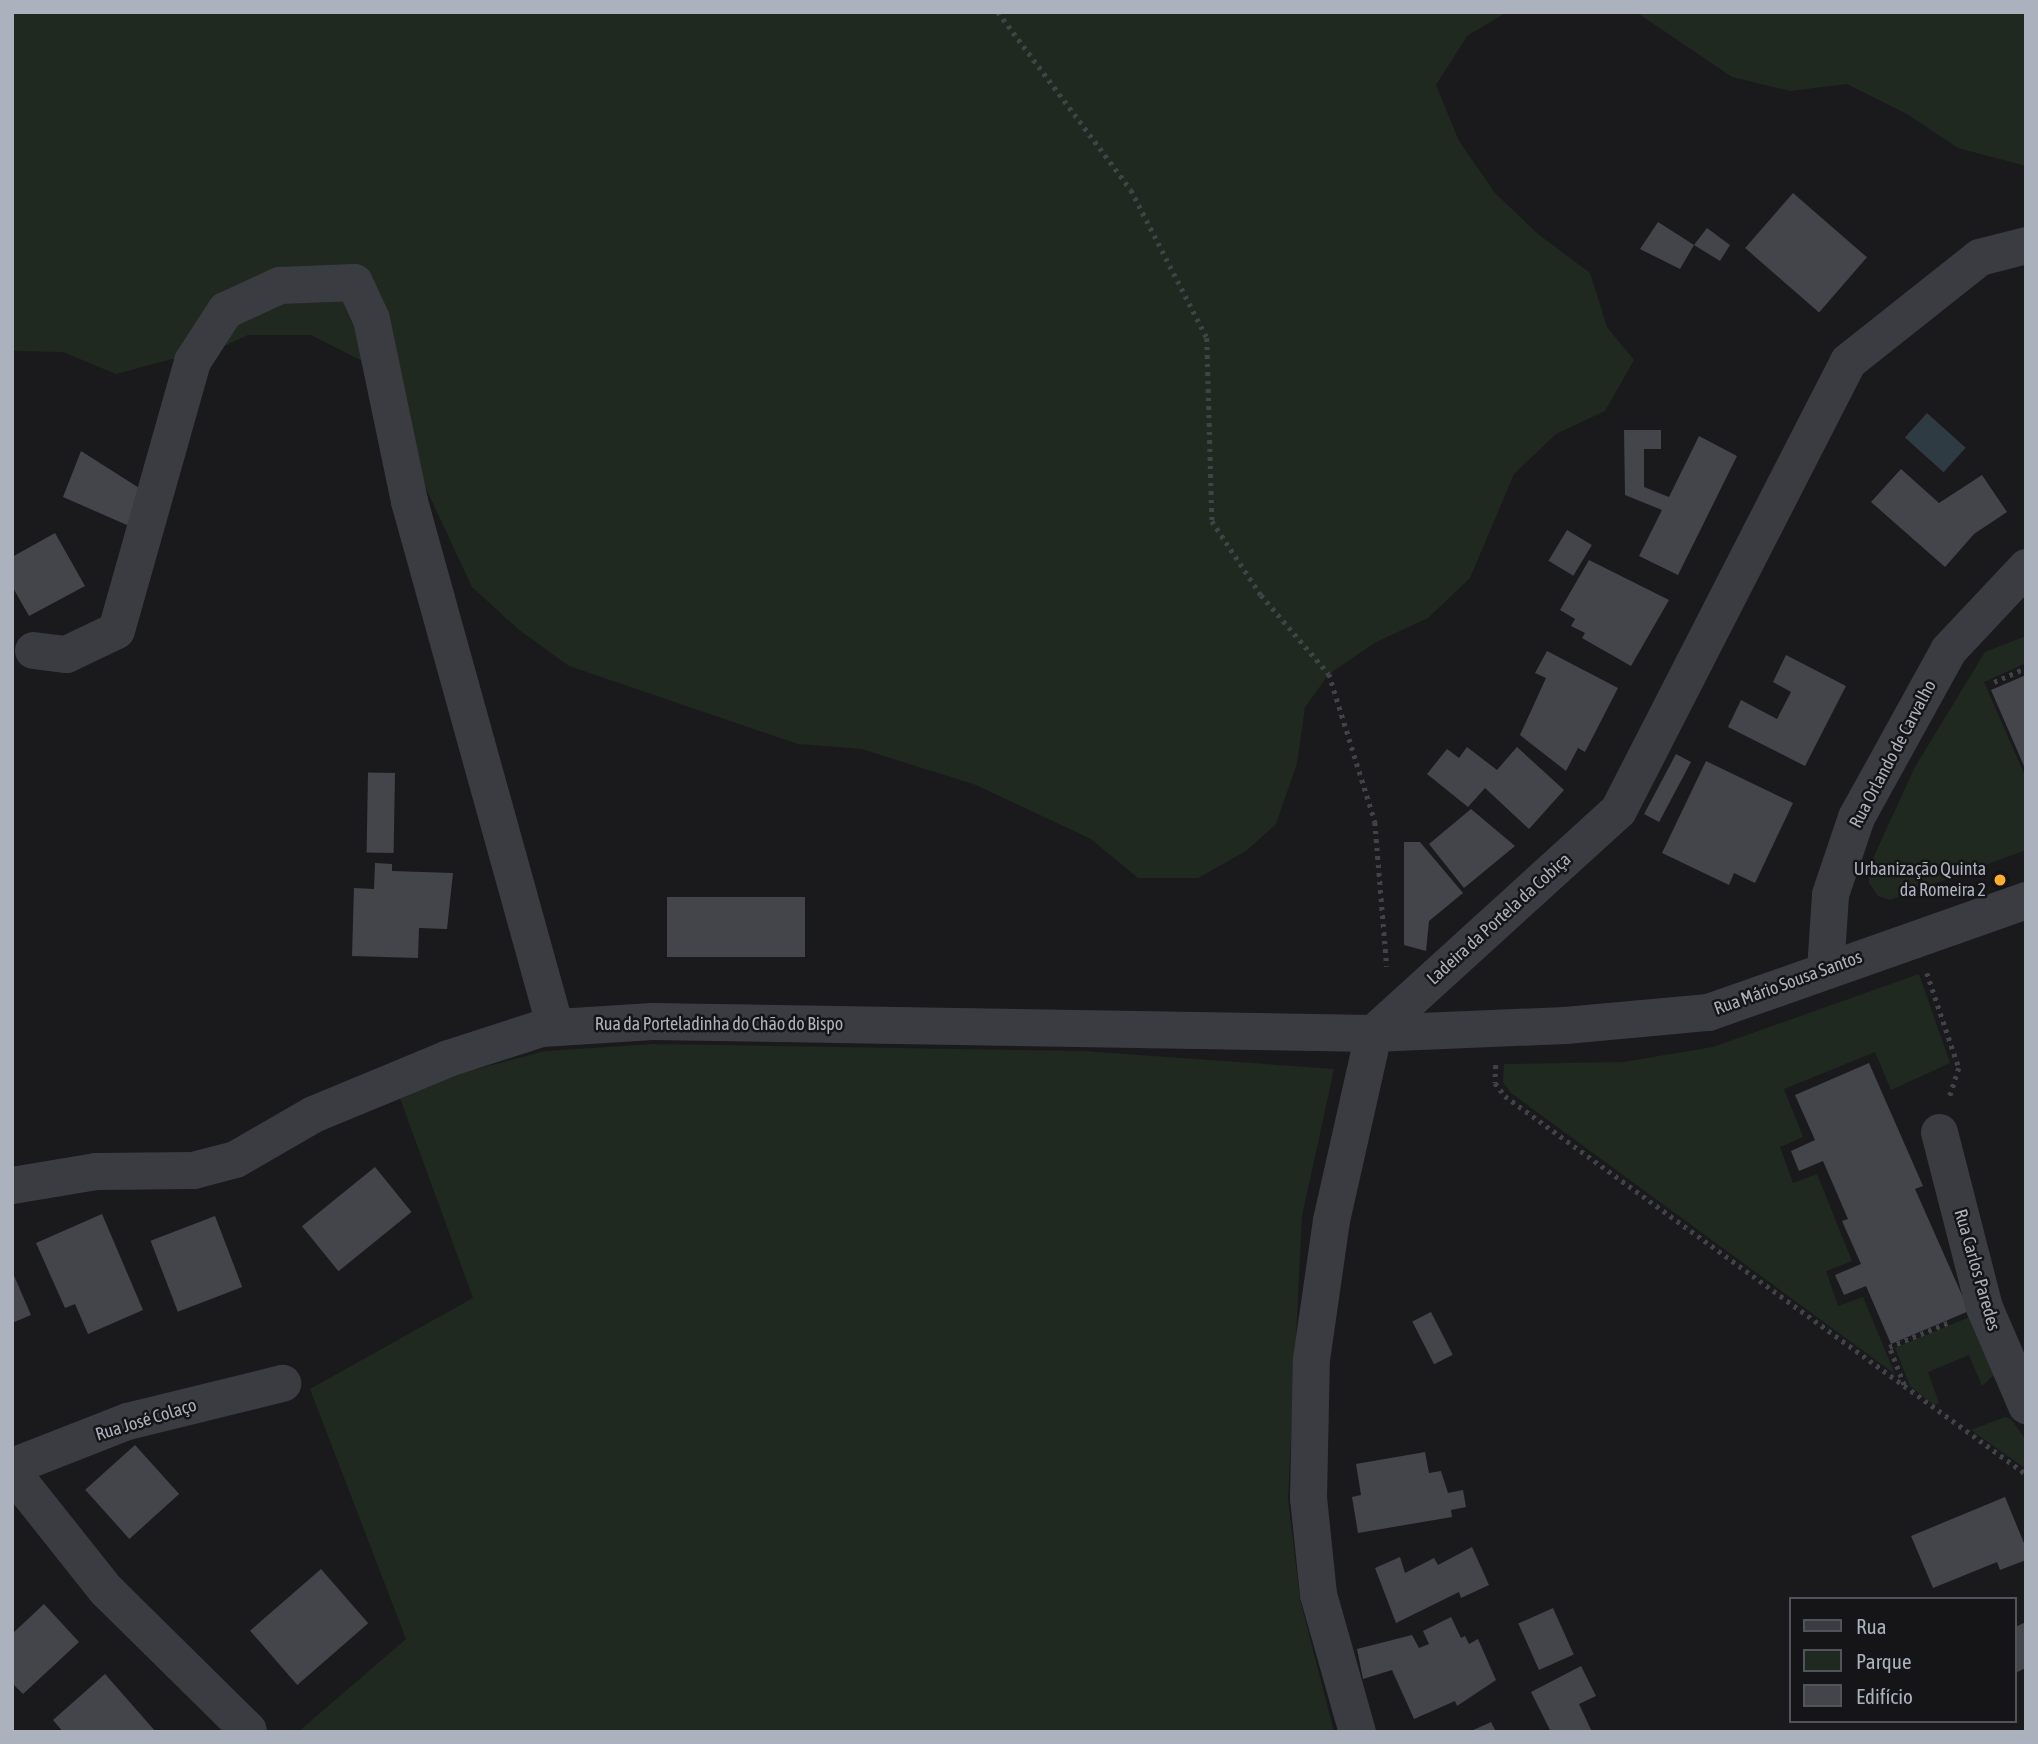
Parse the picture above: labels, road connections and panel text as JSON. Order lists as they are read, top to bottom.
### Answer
{
  "streets": {
    "street": [
      "Rua Orlando de Carvalho",
      "Ladeira da Portela da Cobiça",
      "Rua Mário Sousa Santos",
      "Rua da Porteladinha do Chão do Bispo",
      "Rua Carlos Paredes",
      "Rua José Colaço"
    ]
  },
  "crossings": [
    ["Rua Orlando de Carvalho", "Rua Mário Sousa Santos"],
    ["Ladeira da Portela da Cobiça", "Rua Mário Sousa Santos"],
    ["Ladeira da Portela da Cobiça", "Rua da Porteladinha do Chão do Bispo"],
    ["Rua Mário Sousa Santos", "Rua da Porteladinha do Chão do Bispo"]
  ],
  "places": ["Urbanização Quinta da Romeira 2"],
  "legend": ["Rua", "Parque", "Edifício"]
}
